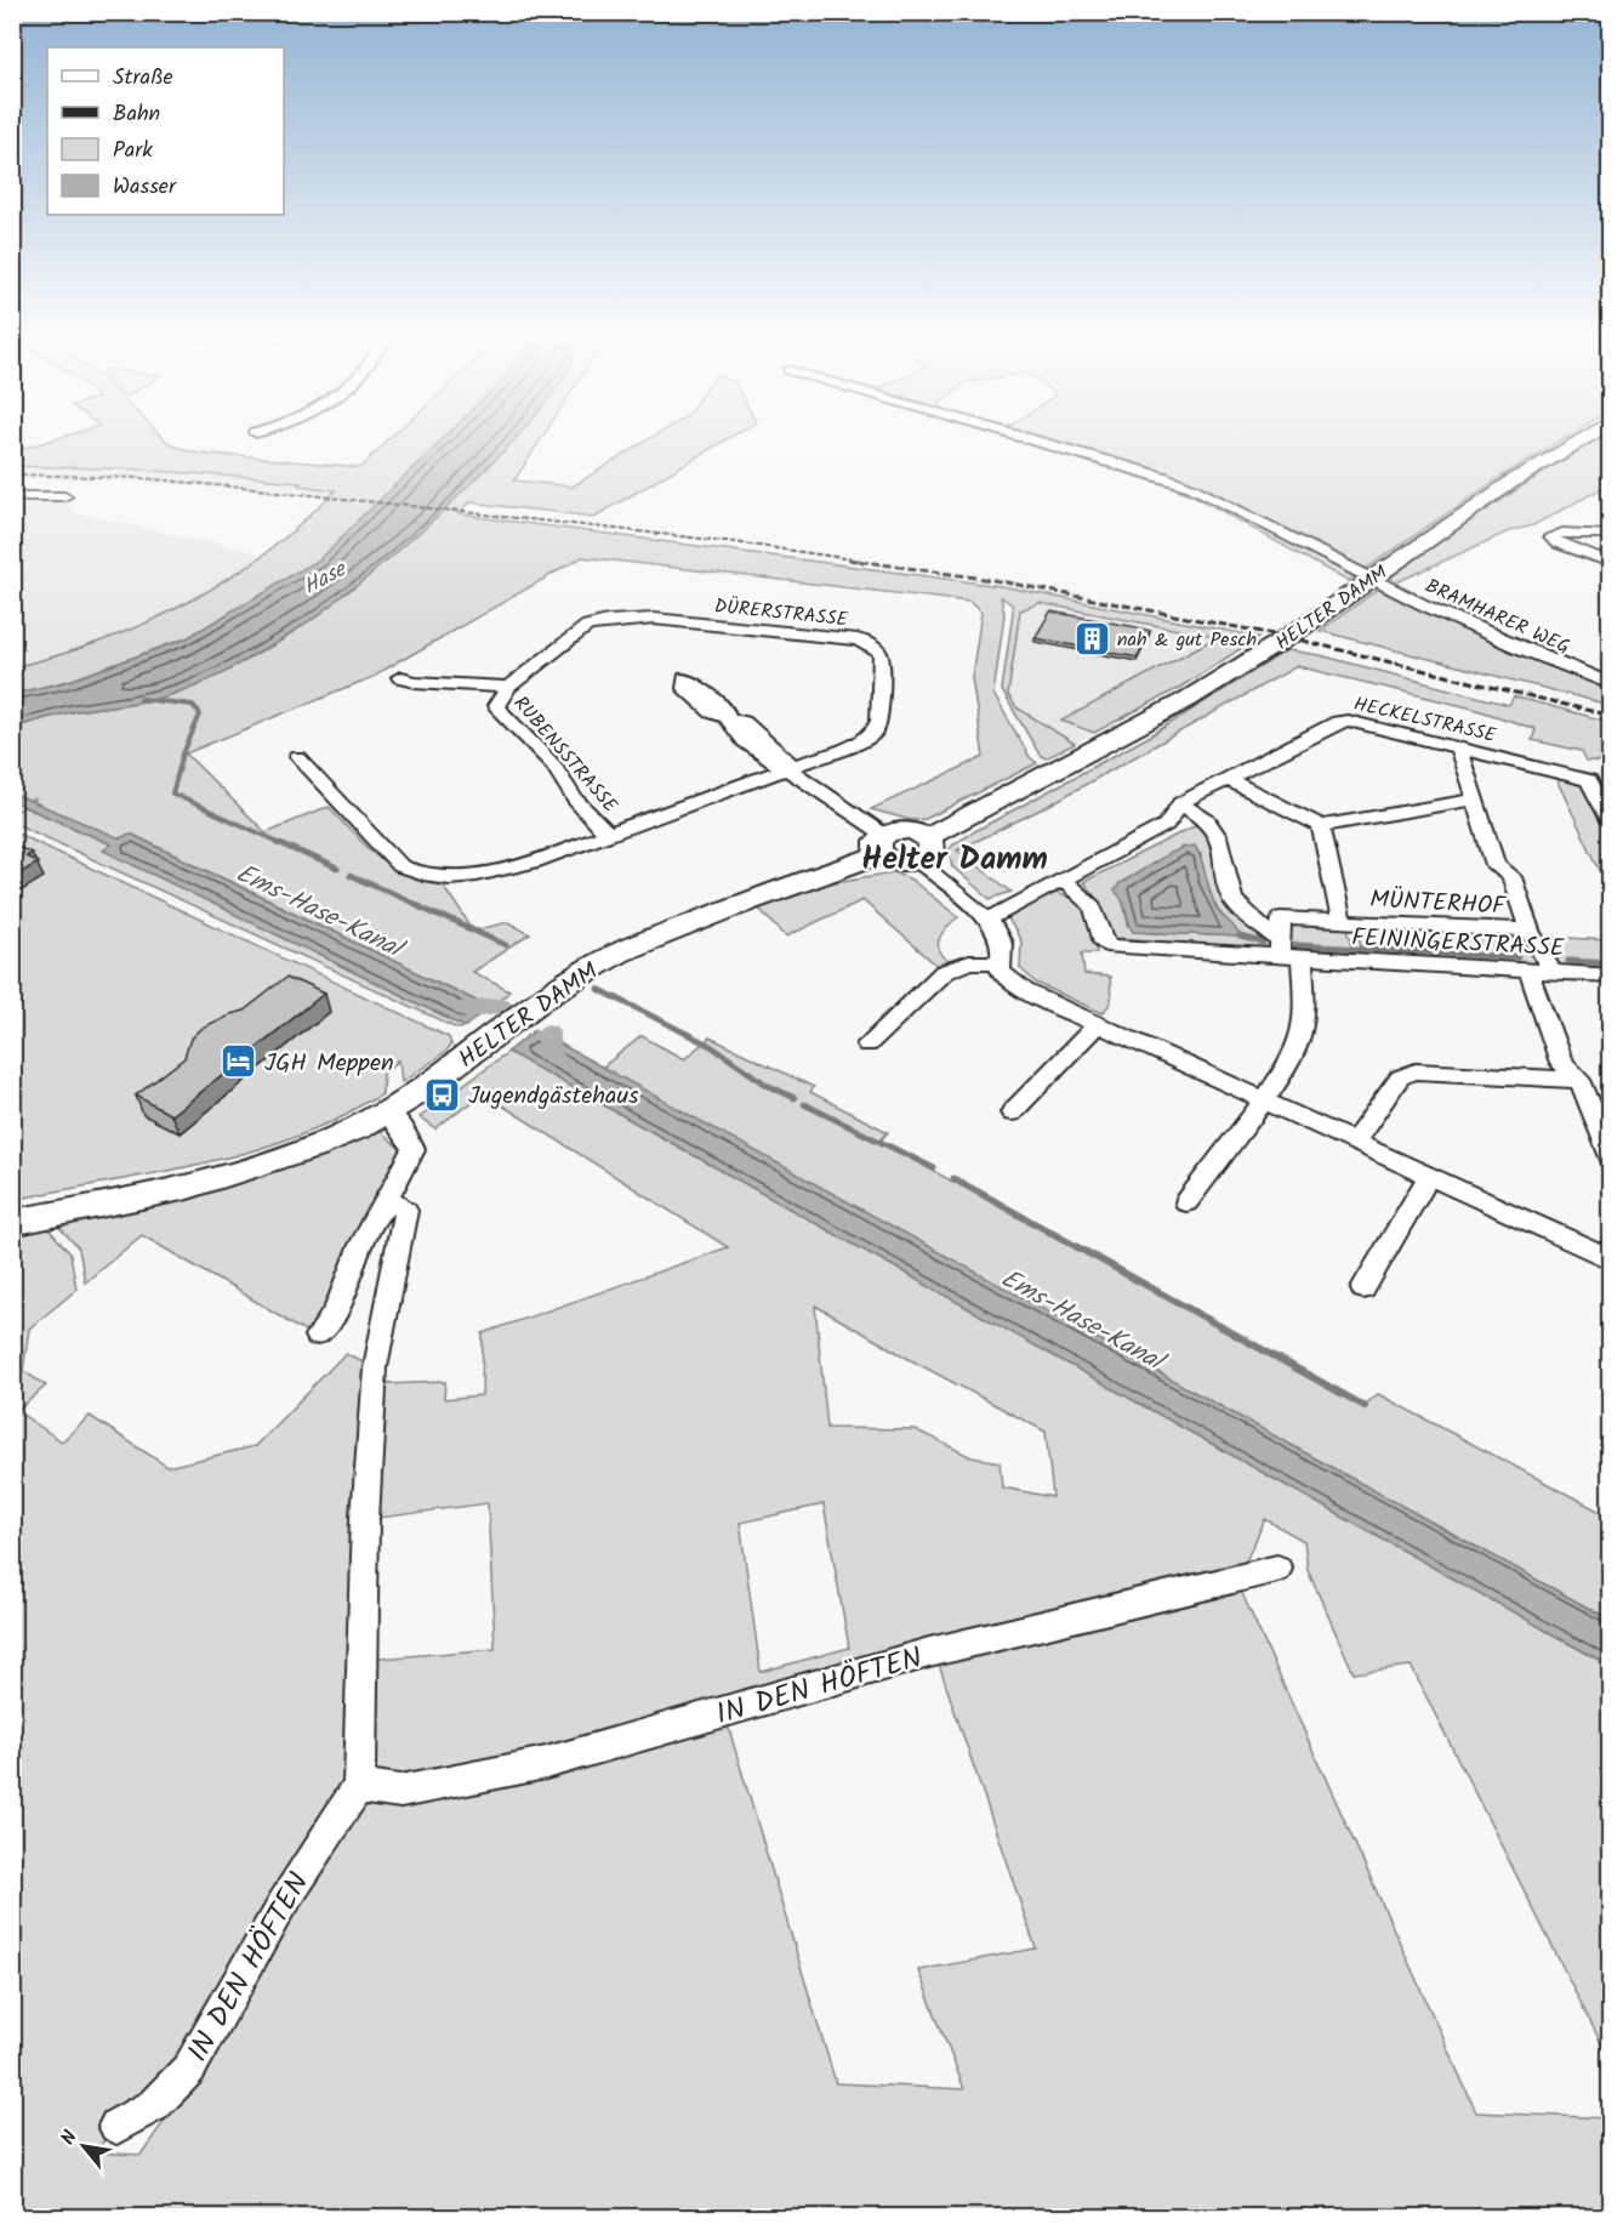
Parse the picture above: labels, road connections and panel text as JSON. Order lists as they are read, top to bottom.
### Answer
{
  "streets": {
    "street": [
      "HELTER DAMM",
      "DÜRERSTRASSE",
      "BRAMHARER WEG",
      "HECKELSTRASSE",
      "RUBENSSTRASSE",
      "MÜNTERHOF",
      "FEININGERSTRASSE",
      "IN DEN HÖFTEN"
    ]
  },
  "crossings": [
    ["HELTER DAMM", "BRAMHARER WEG"],
    ["DÜRERSTRASSE", "RUBENSSTRASSE"],
    ["HECKELSTRASSE", "MÜNTERHOF"],
    ["HECKELSTRASSE", "FEININGERSTRASSE"],
    ["MÜNTERHOF", "FEININGERSTRASSE"]
  ],
  "districts": ["Helter Damm"],
  "water": ["Hase", "Ems-Hase-Kanal"],
  "places": {
    "building": ["nah & gut Pesch"],
    "hotel": ["JGH Meppen"],
    "bus stop": ["Jugendgästehaus"]
  },
  "legend": [
    "Straße",
    "Bahn",
    "Park",
    "Wasser"
  ],
  "north": "top left"
}
